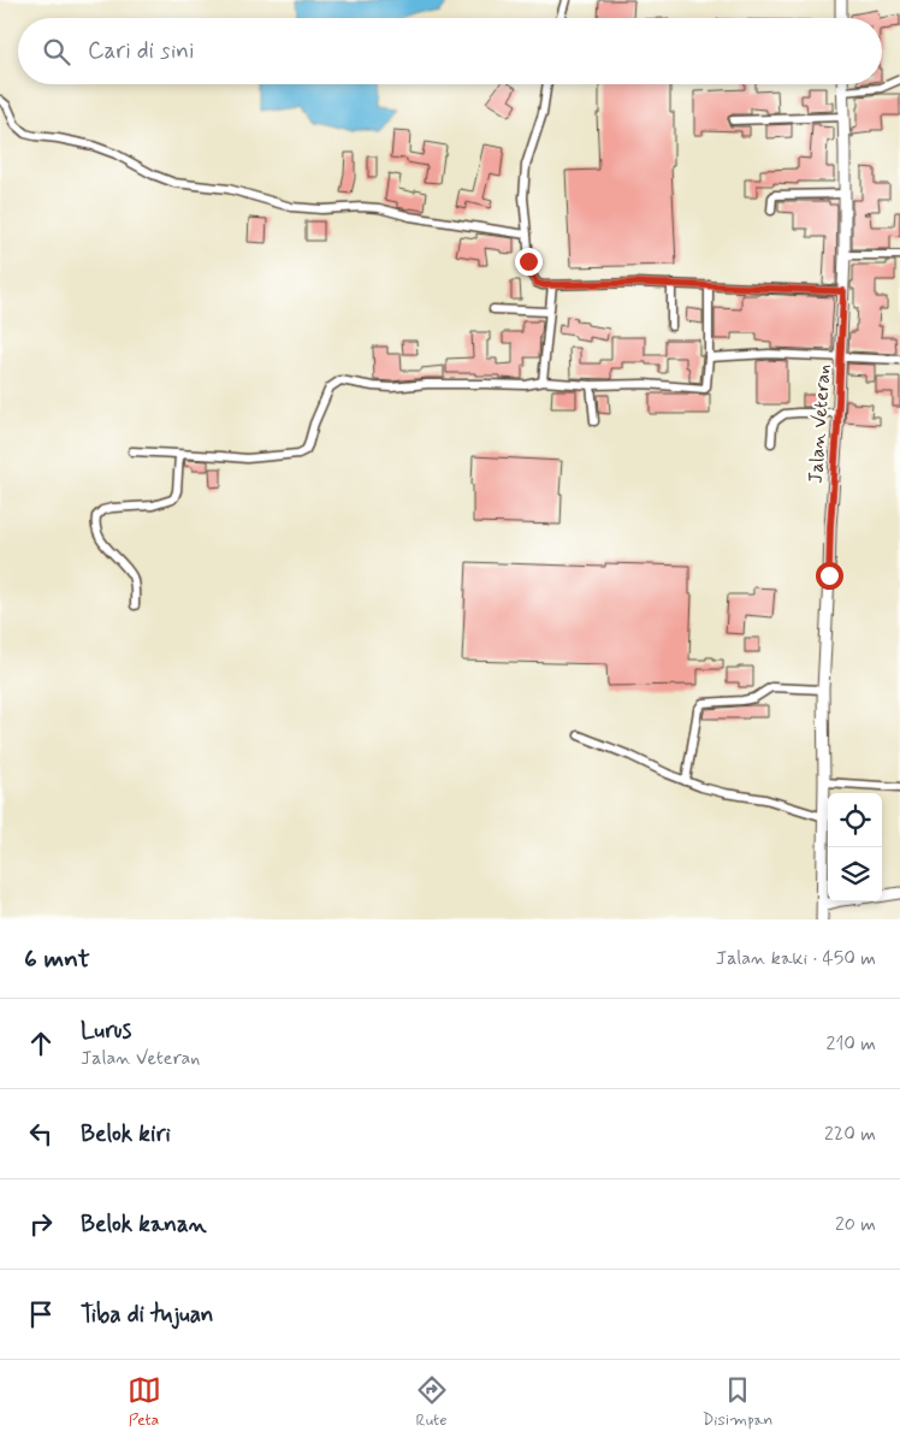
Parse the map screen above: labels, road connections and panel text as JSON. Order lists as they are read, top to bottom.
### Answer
{
  "streets": {
    "main road": ["Jalan Veteran"]
  },
  "page": {
    "search": "Cari di sini",
    "heading": ["6 mnt", "Jalan kaki · 450 m"],
    "list": [
      ["Lurus", "Jalan Veteran", "210 m"],
      ["Belok kiri", "220 m"],
      ["Belok kanan", "20 m"],
      "Tiba di tujuan"
    ],
    "nav": ["Peta", "Rute", "Disimpan"]
  }
}
